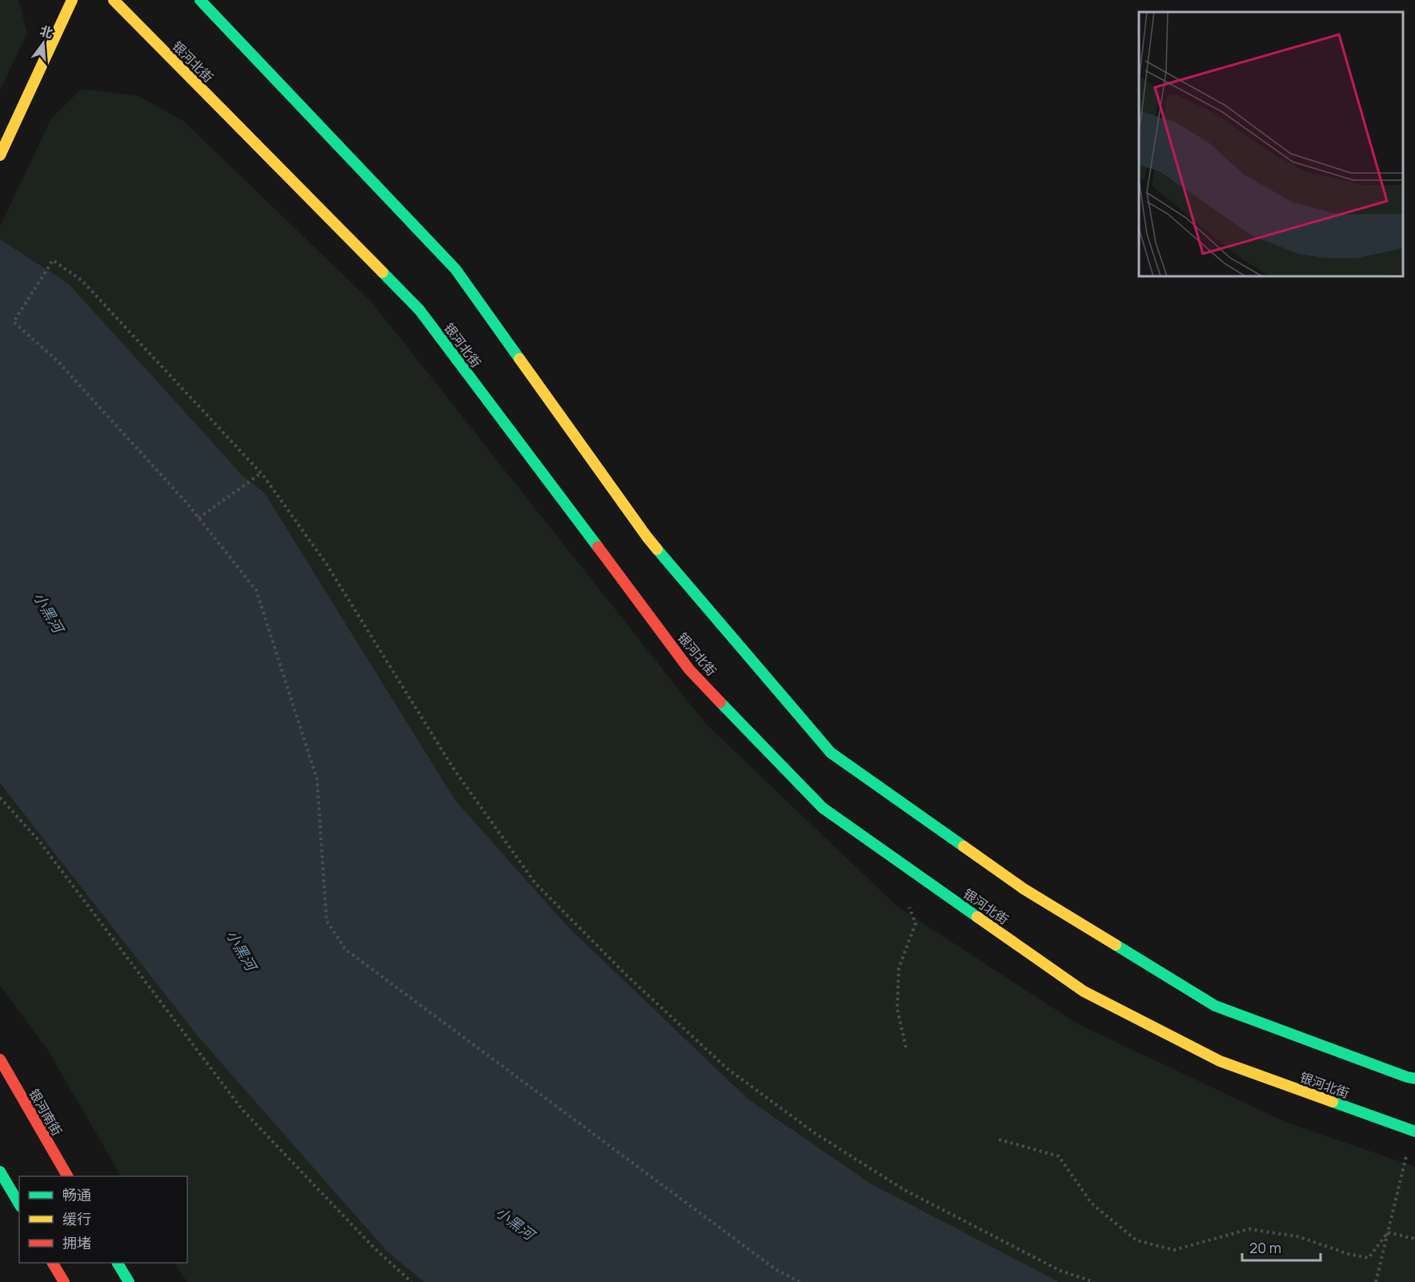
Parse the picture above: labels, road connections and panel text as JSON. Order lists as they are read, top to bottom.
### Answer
{
  "streets": {
    "main road": ["银河北街", "银河南街"]
  },
  "water": ["小黑河"],
  "legend": ["畅通", "缓行", "拥堵"],
  "scale_bar": "20 m",
  "north": "top"
}
